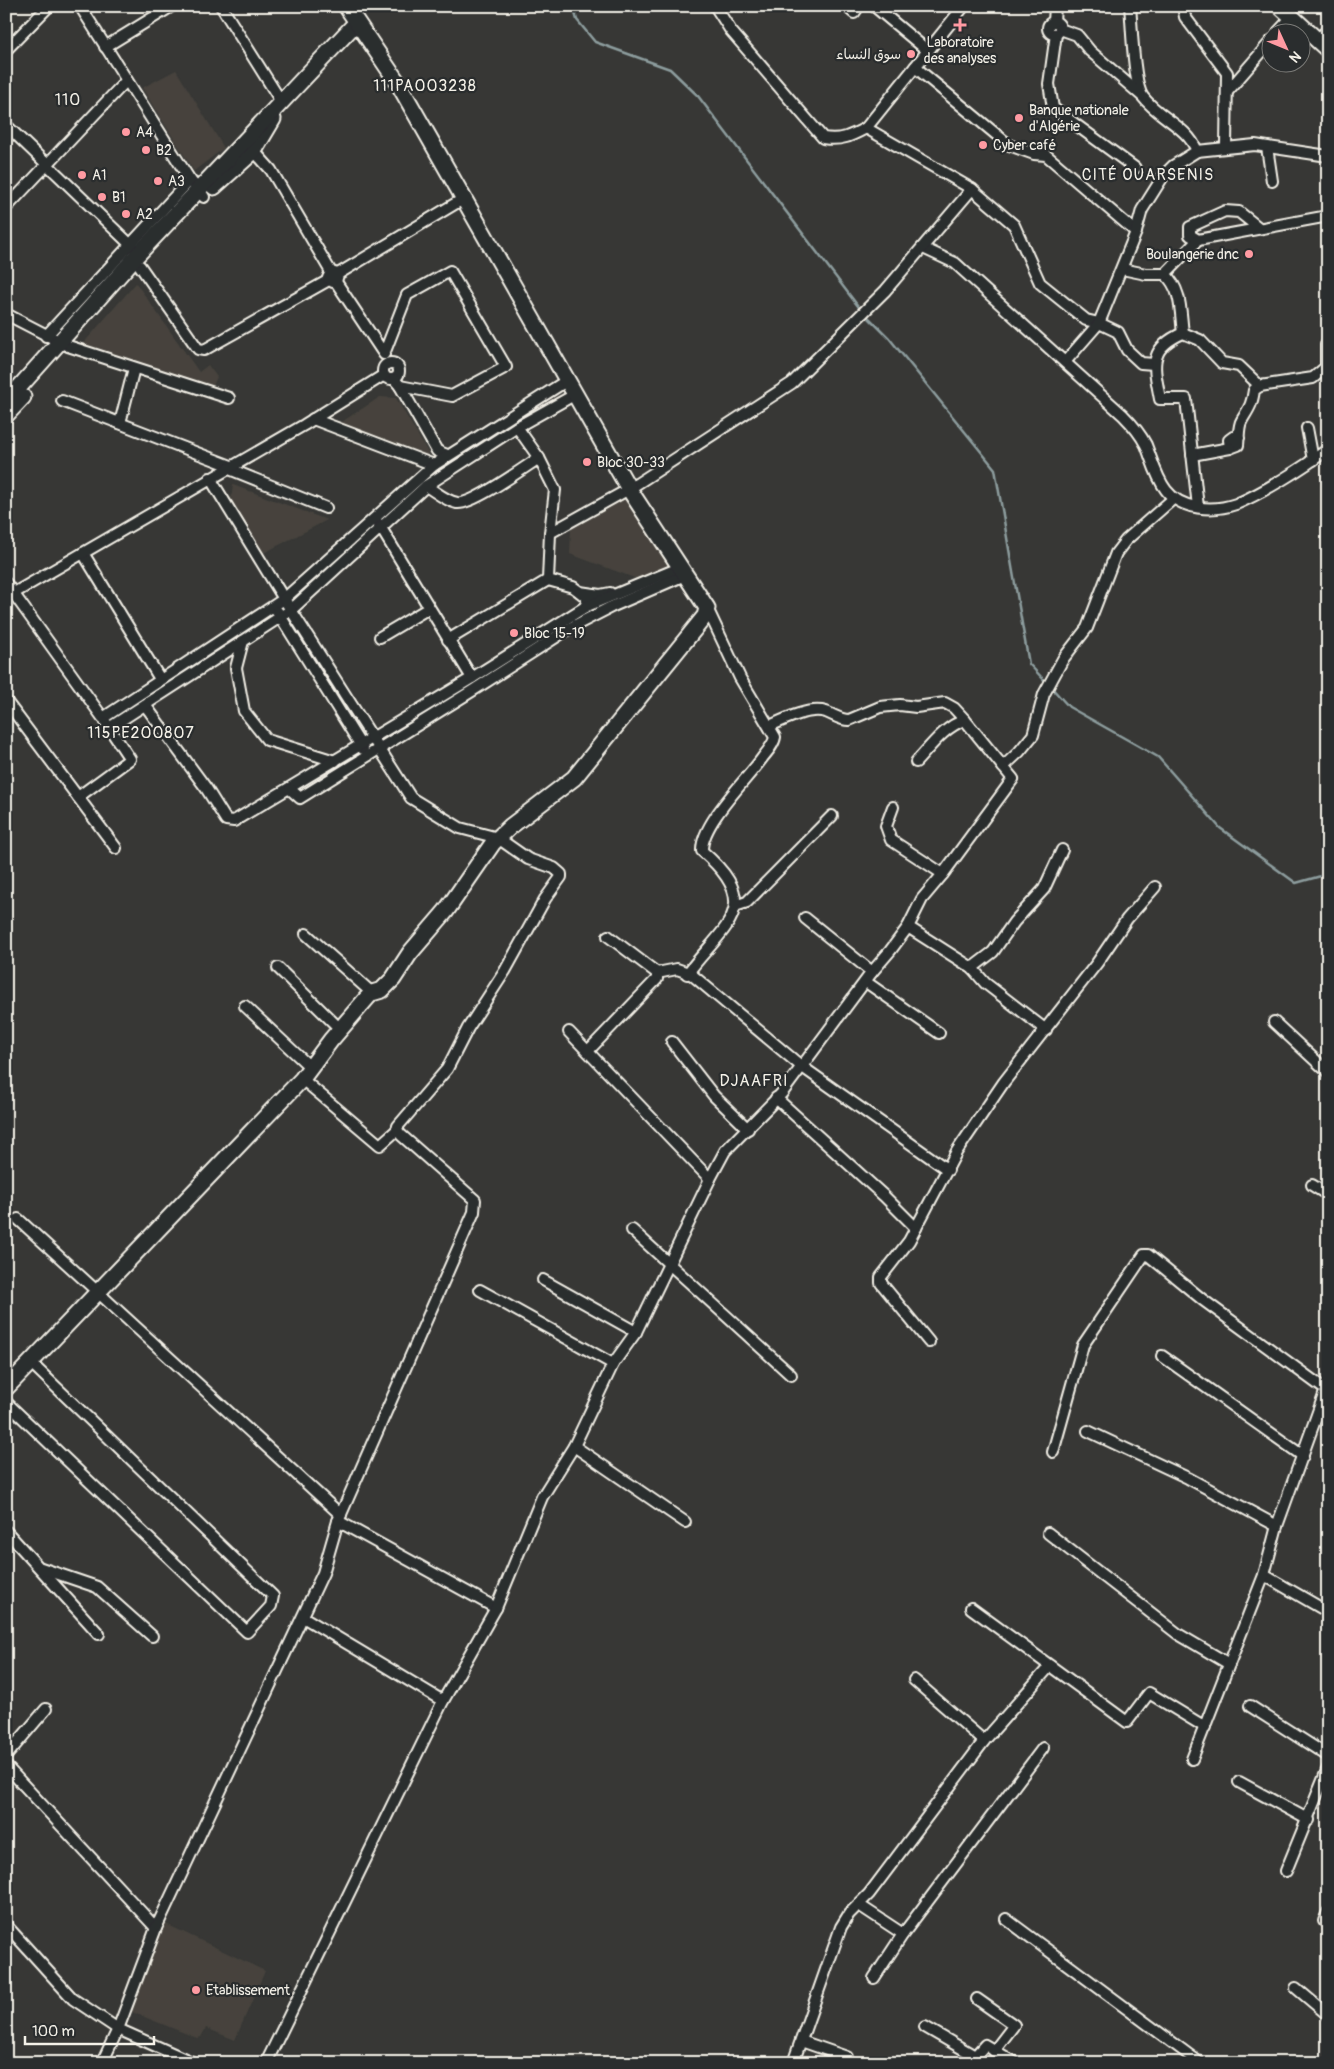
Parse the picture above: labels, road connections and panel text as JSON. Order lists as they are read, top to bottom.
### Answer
{
  "districts": [
    "111PA003238",
    "110",
    "CITÉ OUARSENIS",
    "115PE200807",
    "DJAAFRI"
  ],
  "places": {
    "health": ["Laboratoire des analyses"],
    "other": [
      "سوق النساء",
      "Banque nationale d'Algérie",
      "A4",
      "Cyber café",
      "B2",
      "A1",
      "A3",
      "B1",
      "A2",
      "Boulangerie dnc",
      "Bloc 30-33",
      "Bloc 15-19",
      "Etablissement"
    ]
  },
  "scale_bar": "100 m",
  "north": "bottom right"
}
